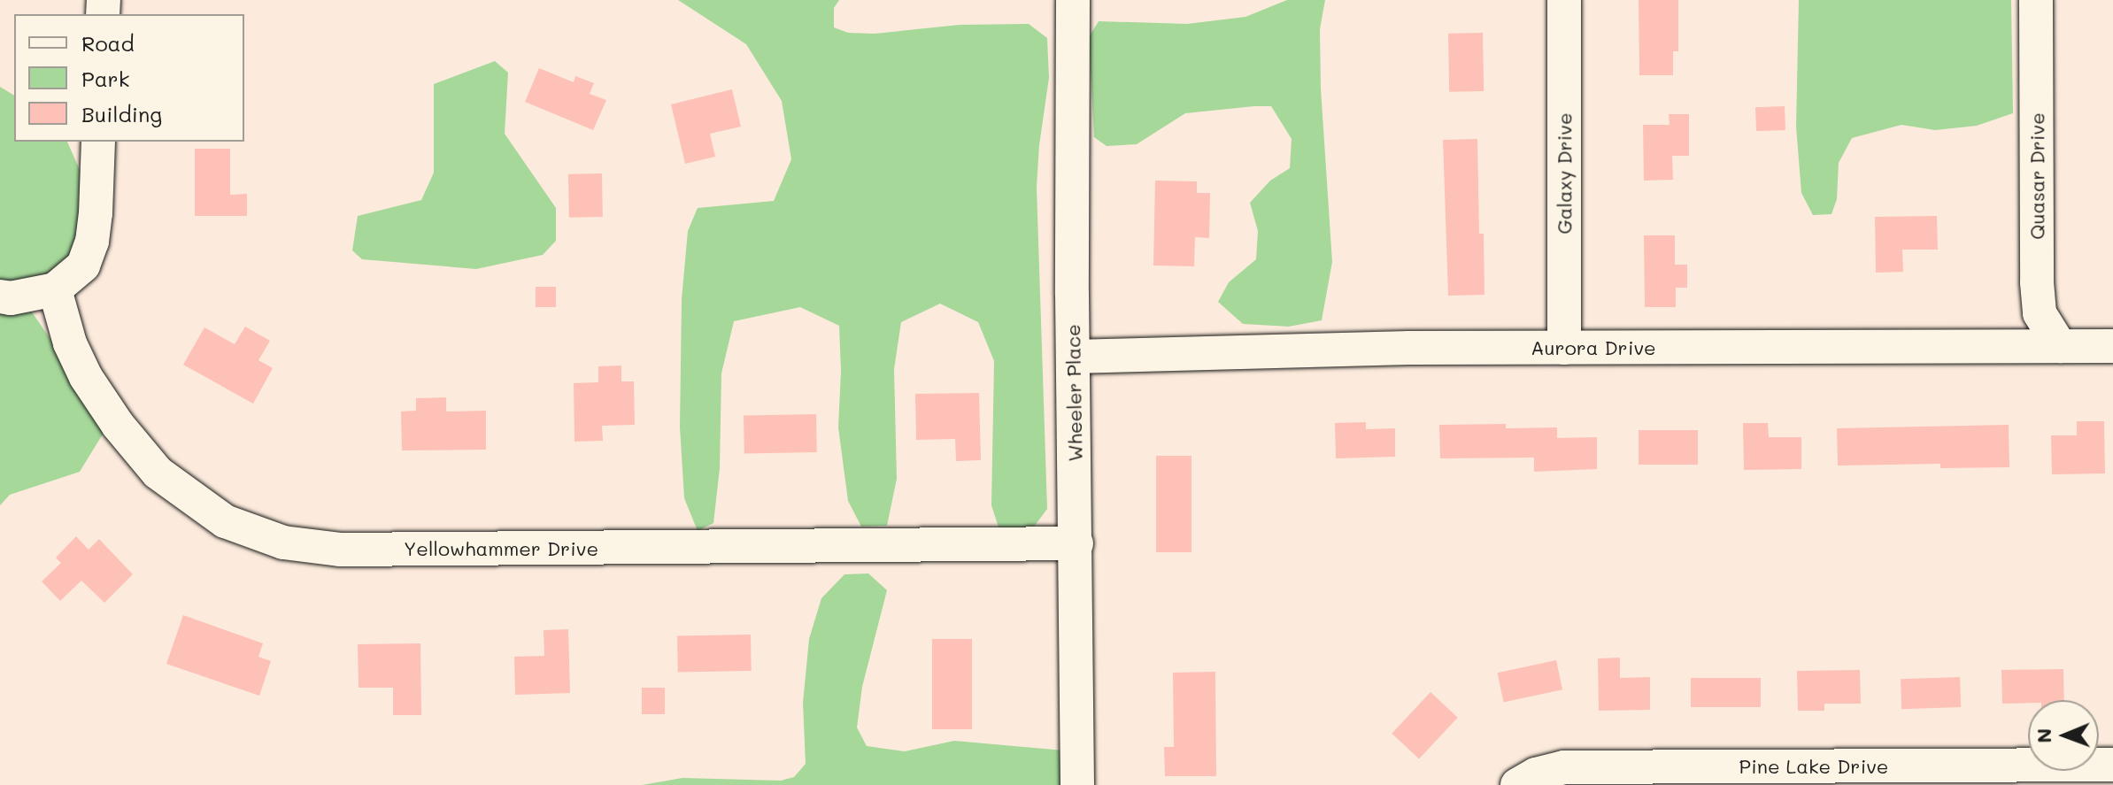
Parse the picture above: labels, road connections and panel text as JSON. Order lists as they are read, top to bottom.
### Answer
{
  "streets": {
    "street": [
      "Galaxy Drive",
      "Quasar Drive",
      "Aurora Drive",
      "Wheeler Place",
      "Yellowhammer Drive",
      "Pine Lake Drive"
    ]
  },
  "crossings": [
    ["Galaxy Drive", "Aurora Drive"],
    ["Quasar Drive", "Aurora Drive"],
    ["Aurora Drive", "Wheeler Place"],
    ["Wheeler Place", "Yellowhammer Drive"]
  ],
  "legend": ["Road", "Park", "Building"],
  "north": "left"
}
